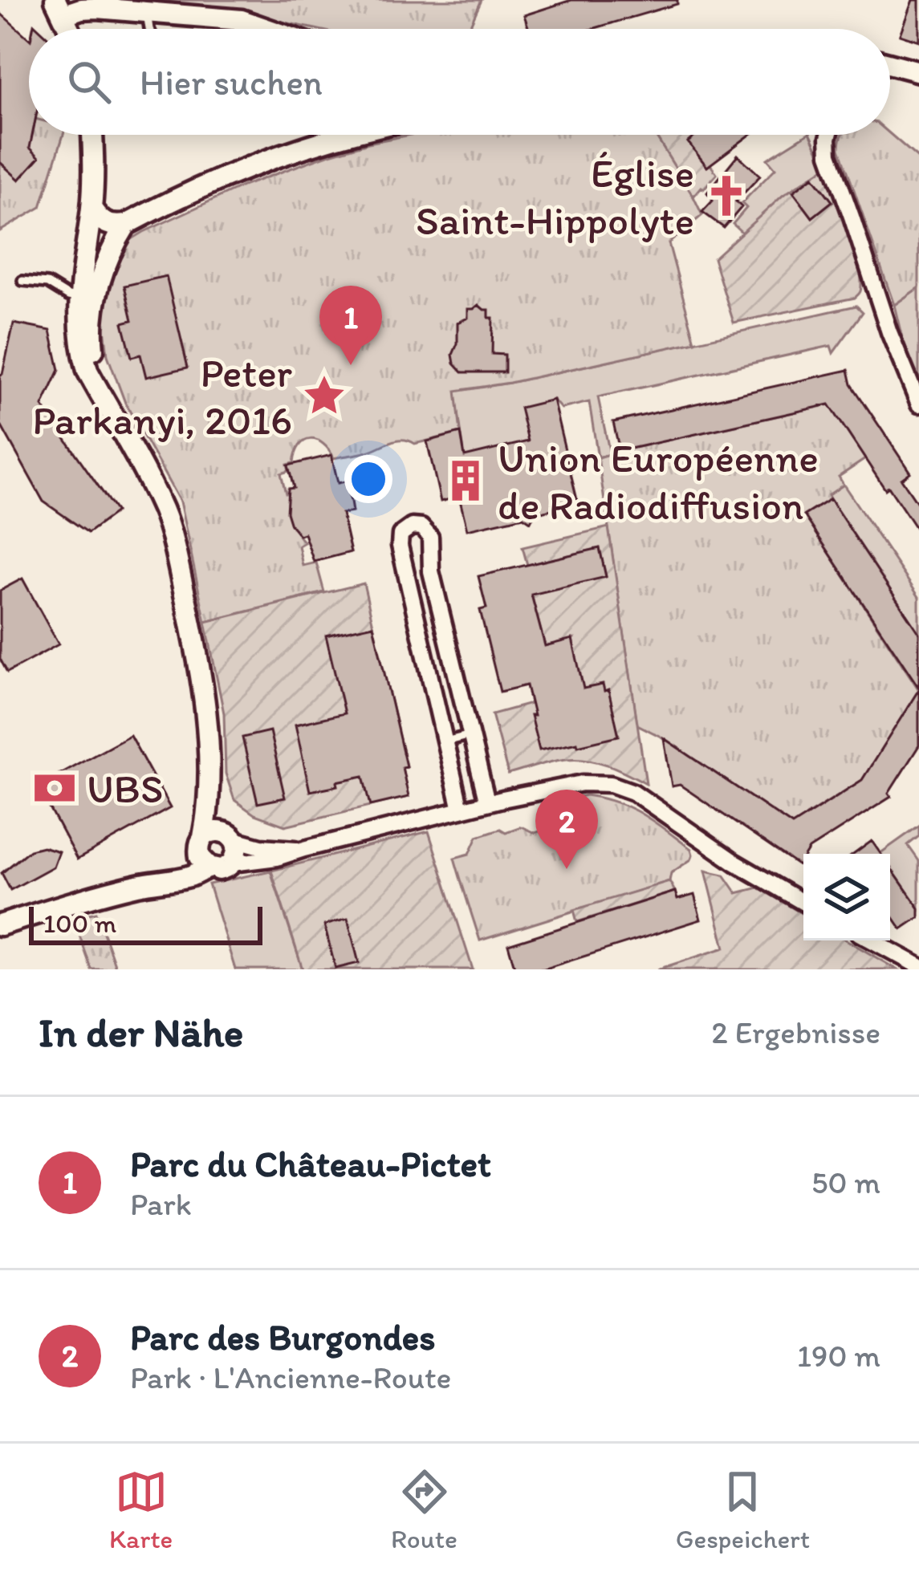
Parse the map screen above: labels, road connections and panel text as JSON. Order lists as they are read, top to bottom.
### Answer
{
  "places": {
    "church": ["Église Saint-Hippolyte"],
    "place": ["Peter Parkanyi, 2016"],
    "building": ["Union Européenne de Radiodiffusion"],
    "bank": ["UBS"]
  },
  "scale_bar": "100 m",
  "page": {
    "search": "Hier suchen",
    "pins": ["1", "2"],
    "scale": "100 m",
    "heading": ["In der Nähe", "2 Ergebnisse"],
    "list": [
      {
        "mark": "1",
        "name": "Parc du Château-Pictet",
        "note": "Park",
        "value": "50 m"
      },
      {
        "mark": "2",
        "name": "Parc des Burgondes",
        "note": "Park · L'Ancienne-Route",
        "value": "190 m"
      }
    ],
    "nav": ["Karte", "Route", "Gespeichert"]
  }
}
